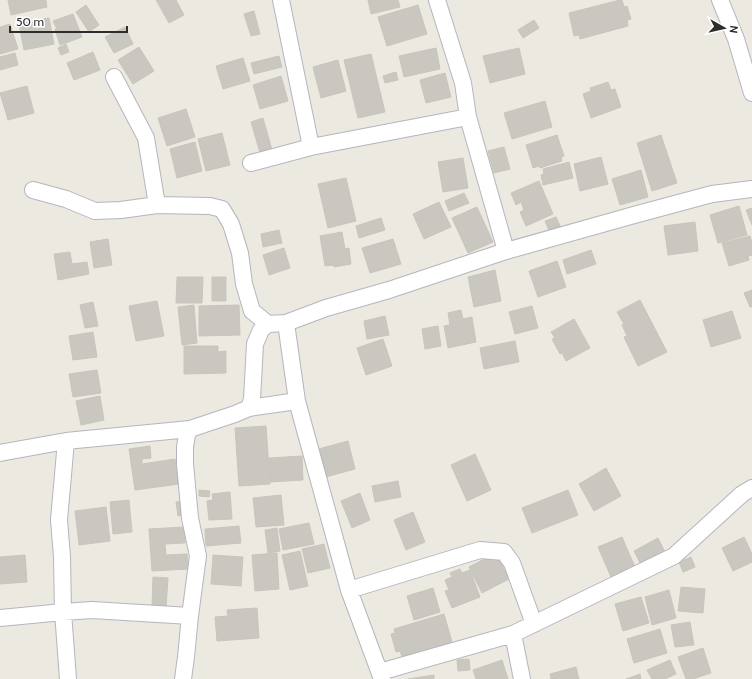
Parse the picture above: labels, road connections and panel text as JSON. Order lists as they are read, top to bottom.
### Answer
{
  "scale_bar": "50 m",
  "north": "right"
}
